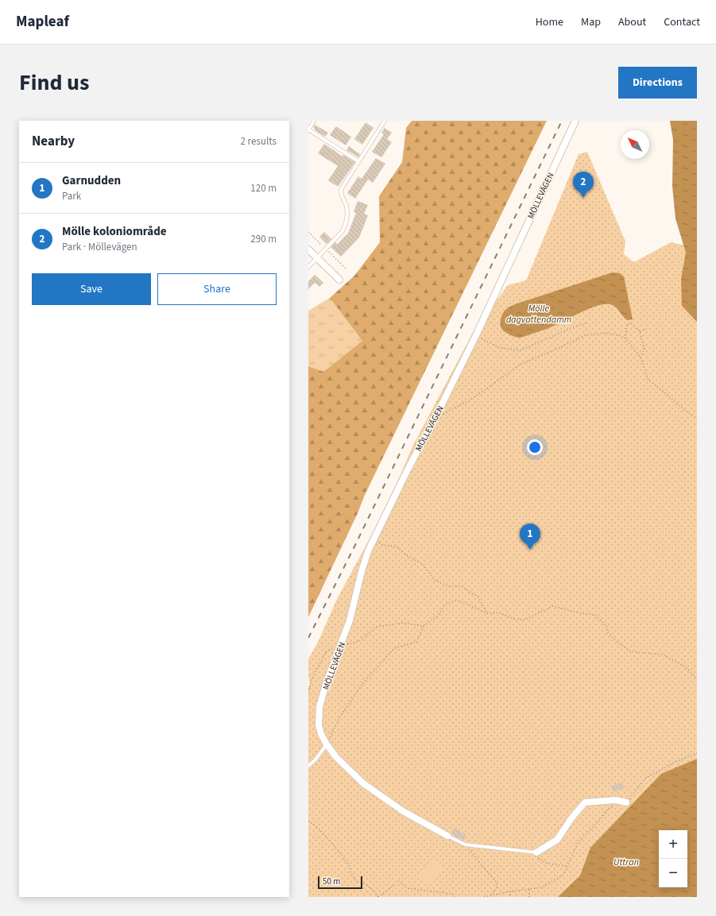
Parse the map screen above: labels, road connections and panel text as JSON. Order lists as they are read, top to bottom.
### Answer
{
  "streets": {
    "street": ["MÖLLEVÄGEN"]
  },
  "water": ["Mölle dagvattendamm", "Uttran"],
  "scale_bar": "50 m",
  "north": "top left",
  "page": {
    "header": "Mapleaf",
    "nav": [
      "Home",
      "Map",
      "About",
      "Contact"
    ],
    "title": "Find us",
    "buttons": [
      "Directions",
      ["Save", "Share"]
    ],
    "heading": ["Nearby", "2 results"],
    "list": [
      {
        "mark": "1",
        "name": "Garnudden",
        "note": "Park",
        "value": "120 m"
      },
      {
        "mark": "2",
        "name": "Mölle koloniområde",
        "note": "Park · Möllevägen",
        "value": "290 m"
      }
    ],
    "pins": ["2", "1"],
    "map_buttons": ["+", "−"],
    "scale": "50 m"
  }
}
